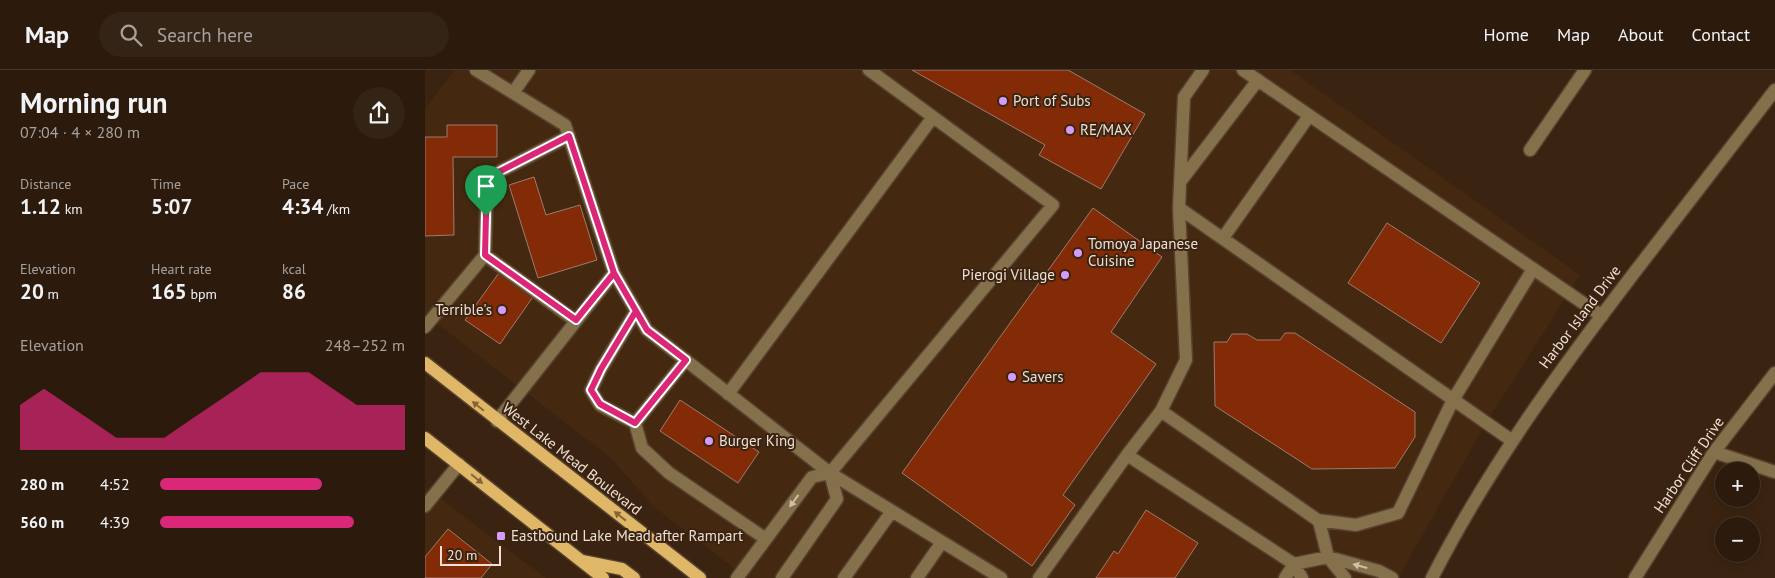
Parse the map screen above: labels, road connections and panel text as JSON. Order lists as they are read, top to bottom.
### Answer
{
  "streets": {
    "main road": ["West Lake Mead Boulevard"],
    "street": ["Harbor Island Drive", "Harbor Cliff Drive"]
  },
  "places": {
    "other": [
      "Port of Subs",
      "RE/MAX",
      "Tomoya Japanese Cuisine",
      "Pierogi Village",
      "Terrible's",
      "Savers",
      "Burger King"
    ],
    "transit": ["Eastbound Lake Mead after Rampart"]
  },
  "scale_bar": "20 m",
  "page": {
    "header": "Map",
    "search": "Search here",
    "nav": [
      "Home",
      "Map",
      "About",
      "Contact"
    ],
    "heading": ["Morning run", "07:04 · 4 × 280 m"],
    "stats": [
      ["Distance", "1.12 km"],
      ["Time", "5:07"],
      ["Pace", "4:34 /km"],
      ["Elevation", "20 m"],
      ["Heart rate", "165 bpm"],
      ["kcal", "86"]
    ],
    "chart": ["Elevation", "248–252 m"],
    "map_buttons": ["+", "−"],
    "list": [
      {
        "name": "280 m",
        "note": "4:52"
      },
      {
        "name": "560 m",
        "note": "4:39"
      }
    ],
    "scale": "20 m"
  }
}
